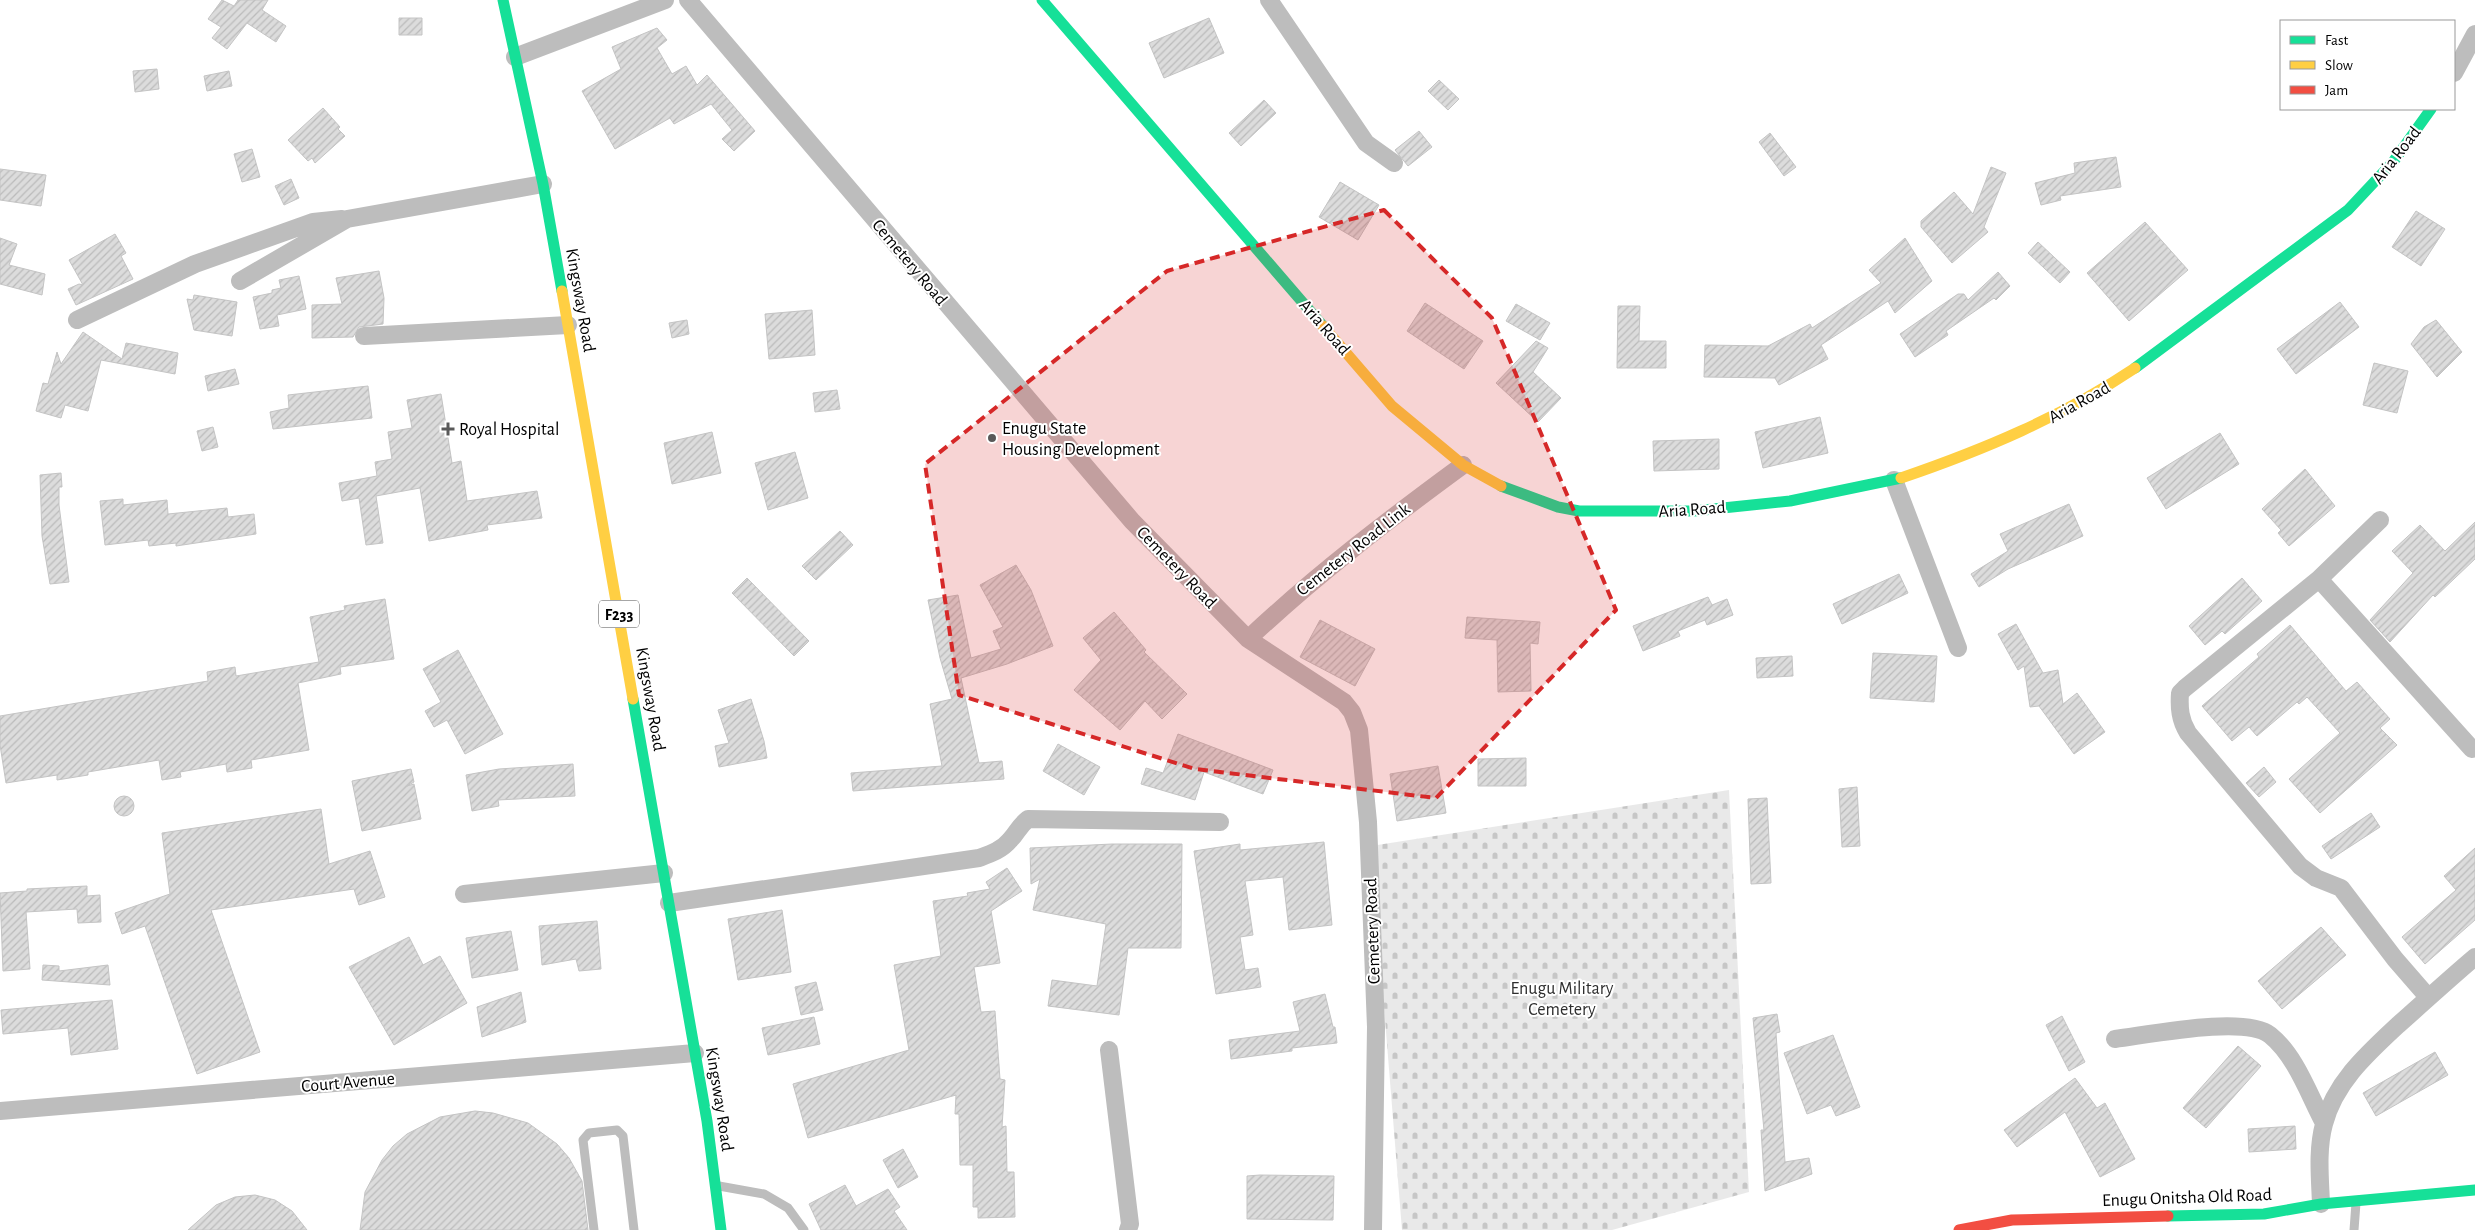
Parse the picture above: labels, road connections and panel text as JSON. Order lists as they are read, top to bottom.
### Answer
{
  "streets": {
    "main road": [
      "Aria Road",
      "Kingsway Road",
      "F233",
      "Enugu Onitsha Old Road"
    ],
    "street": ["Cemetery Road", "Cemetery Road Link", "Court Avenue"]
  },
  "crossings": [
    ["Aria Road", "Cemetery Road Link"],
    ["Cemetery Road", "Cemetery Road Link"],
    ["Kingsway Road", "Court Avenue"]
  ],
  "parks": ["Enugu Military Cemetery"],
  "places": {
    "health": ["Royal Hospital"],
    "other": ["Enugu State Housing Development"]
  },
  "legend": ["Fast", "Slow", "Jam"]
}
